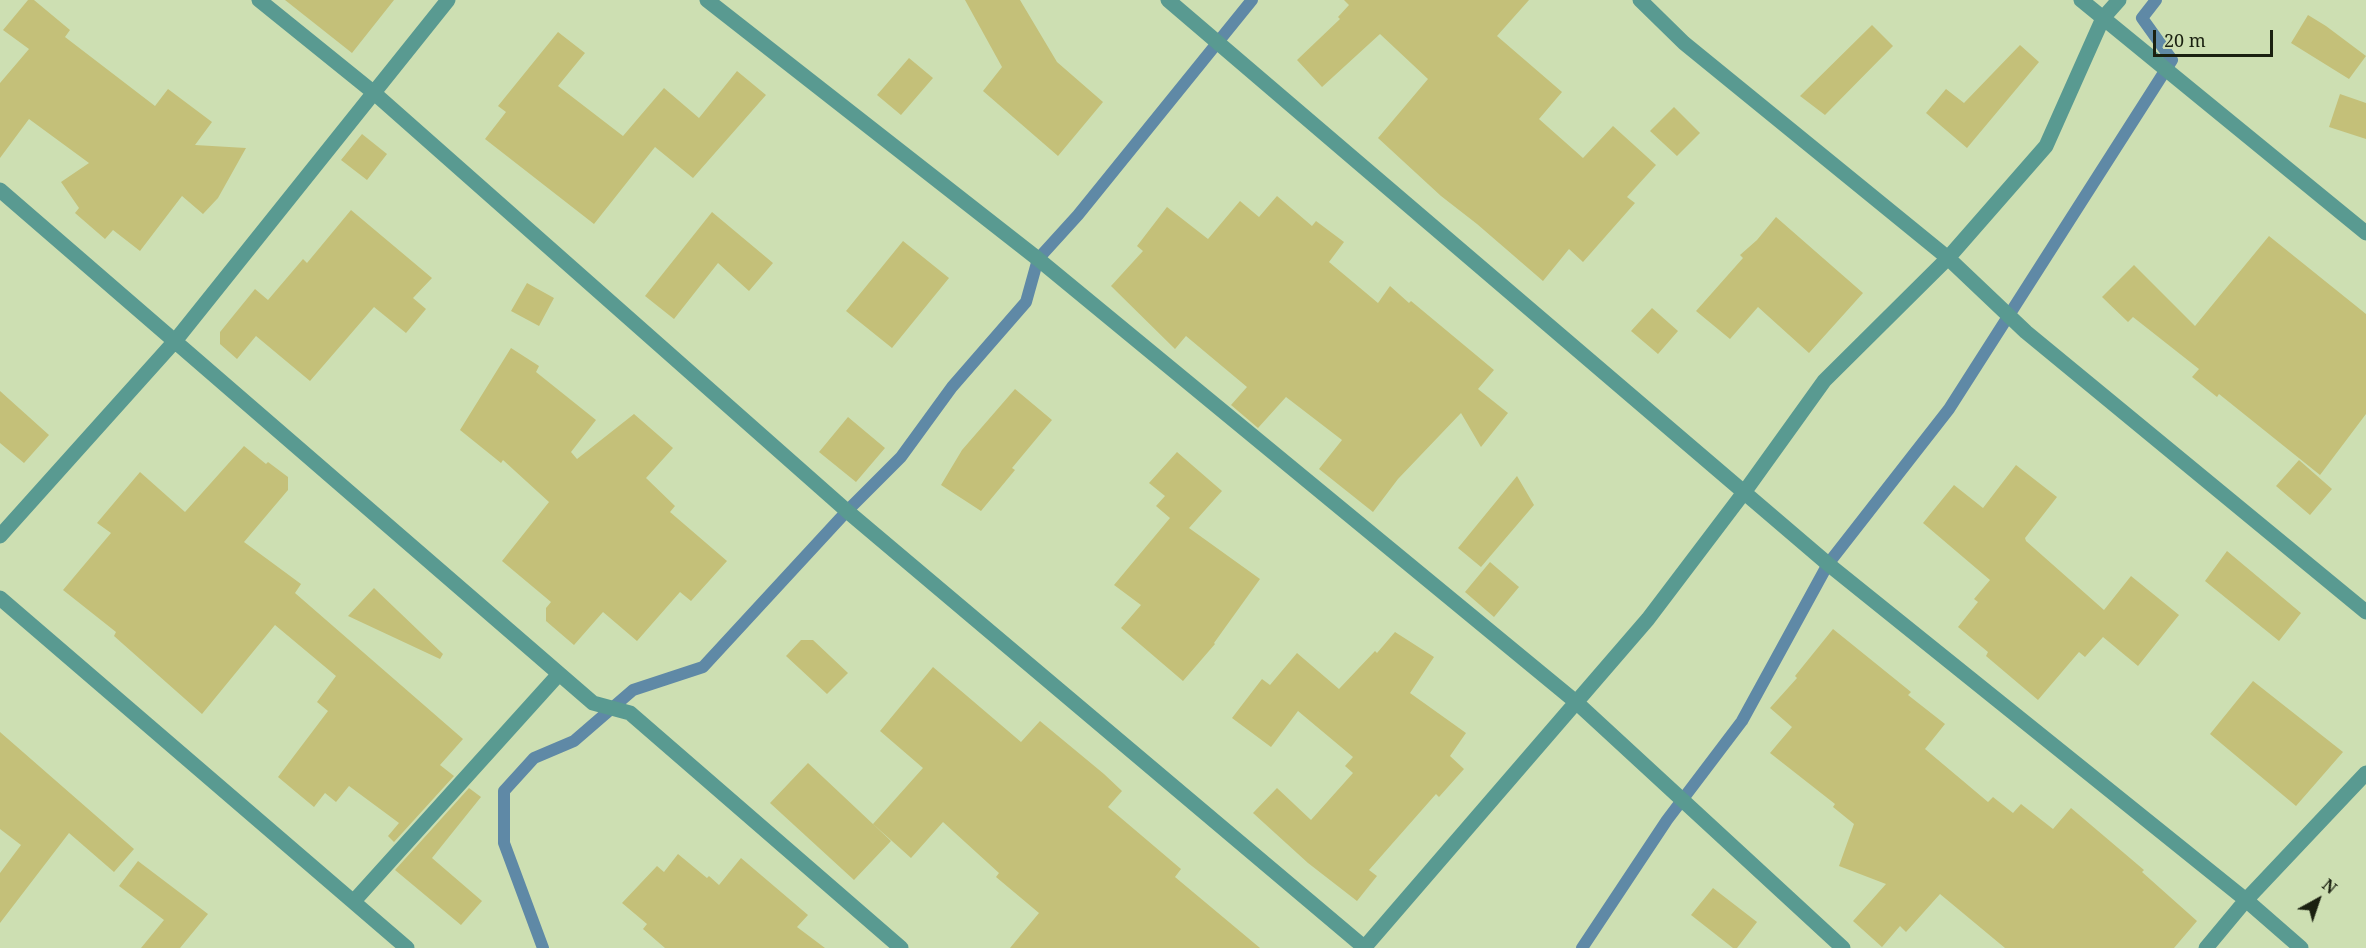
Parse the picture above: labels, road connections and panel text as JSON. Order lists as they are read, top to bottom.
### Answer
{
  "scale_bar": "20 m",
  "north": "top right"
}
